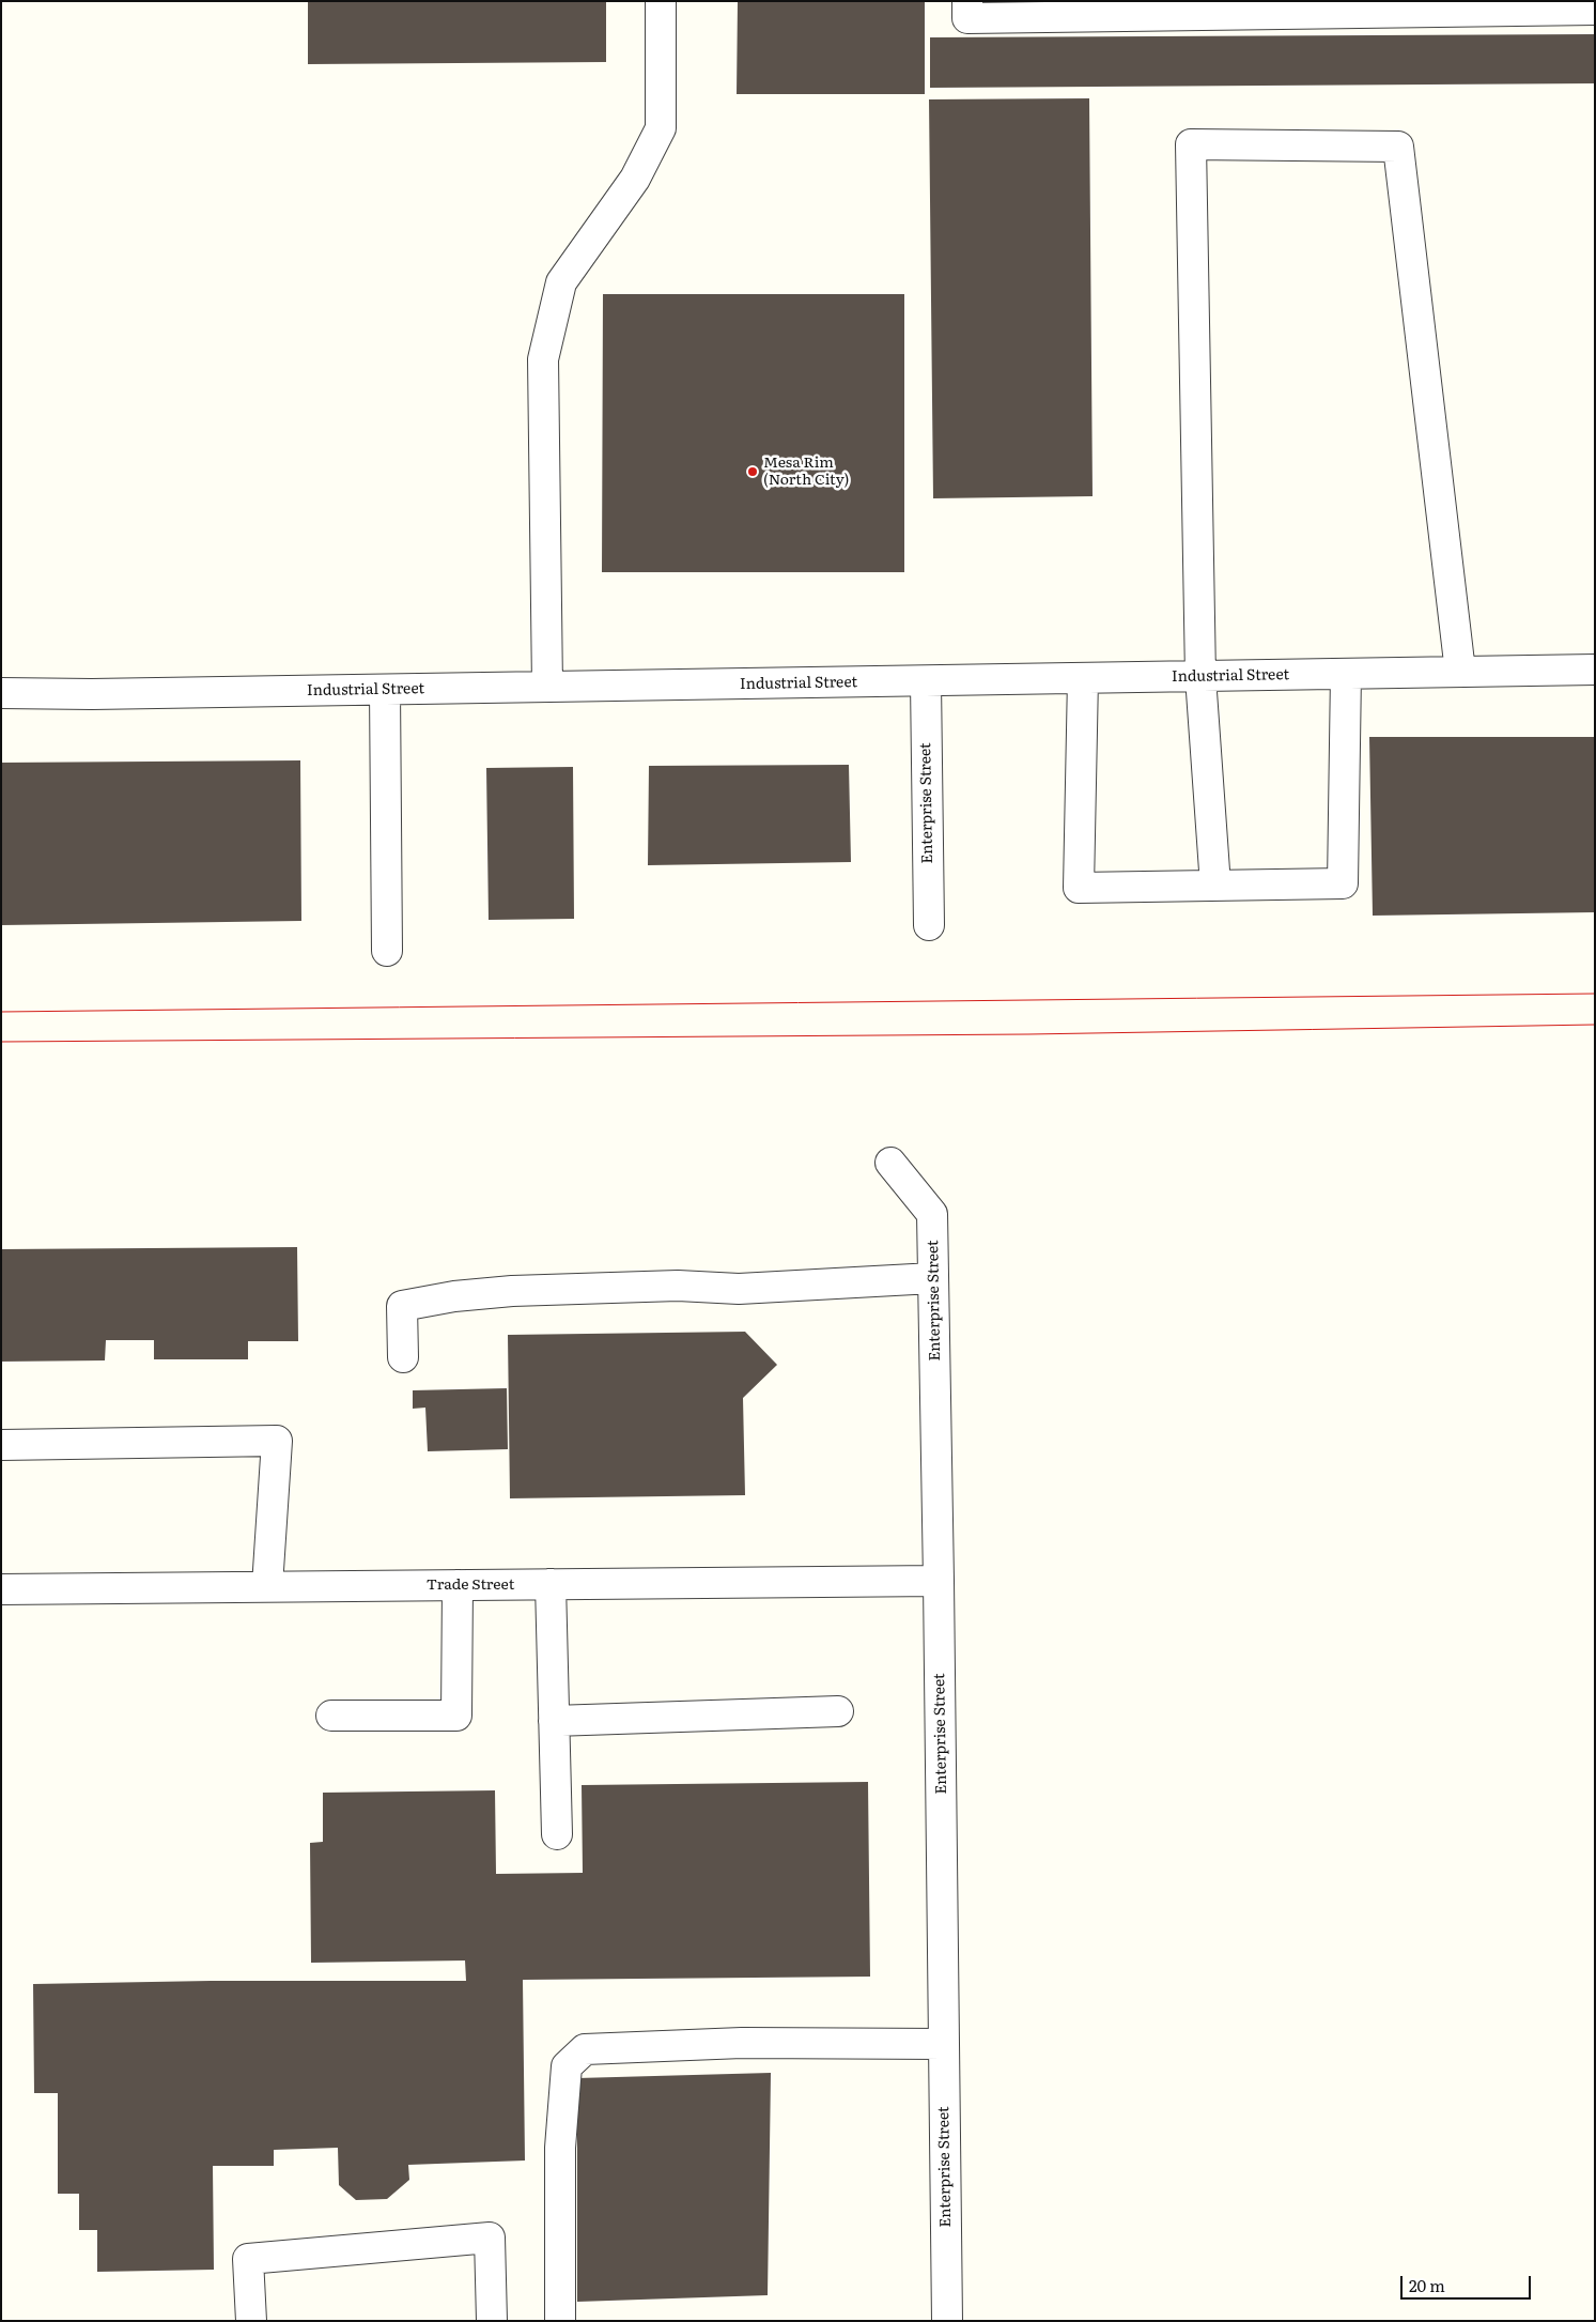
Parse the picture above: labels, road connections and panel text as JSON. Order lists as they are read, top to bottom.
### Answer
{
  "streets": {
    "street": ["Industrial Street", "Enterprise Street", "Trade Street"]
  },
  "crossings": [
    ["Industrial Street", "Enterprise Street"],
    ["Enterprise Street", "Trade Street"]
  ],
  "places": ["Mesa Rim (North City)"],
  "scale_bar": "20 m"
}
